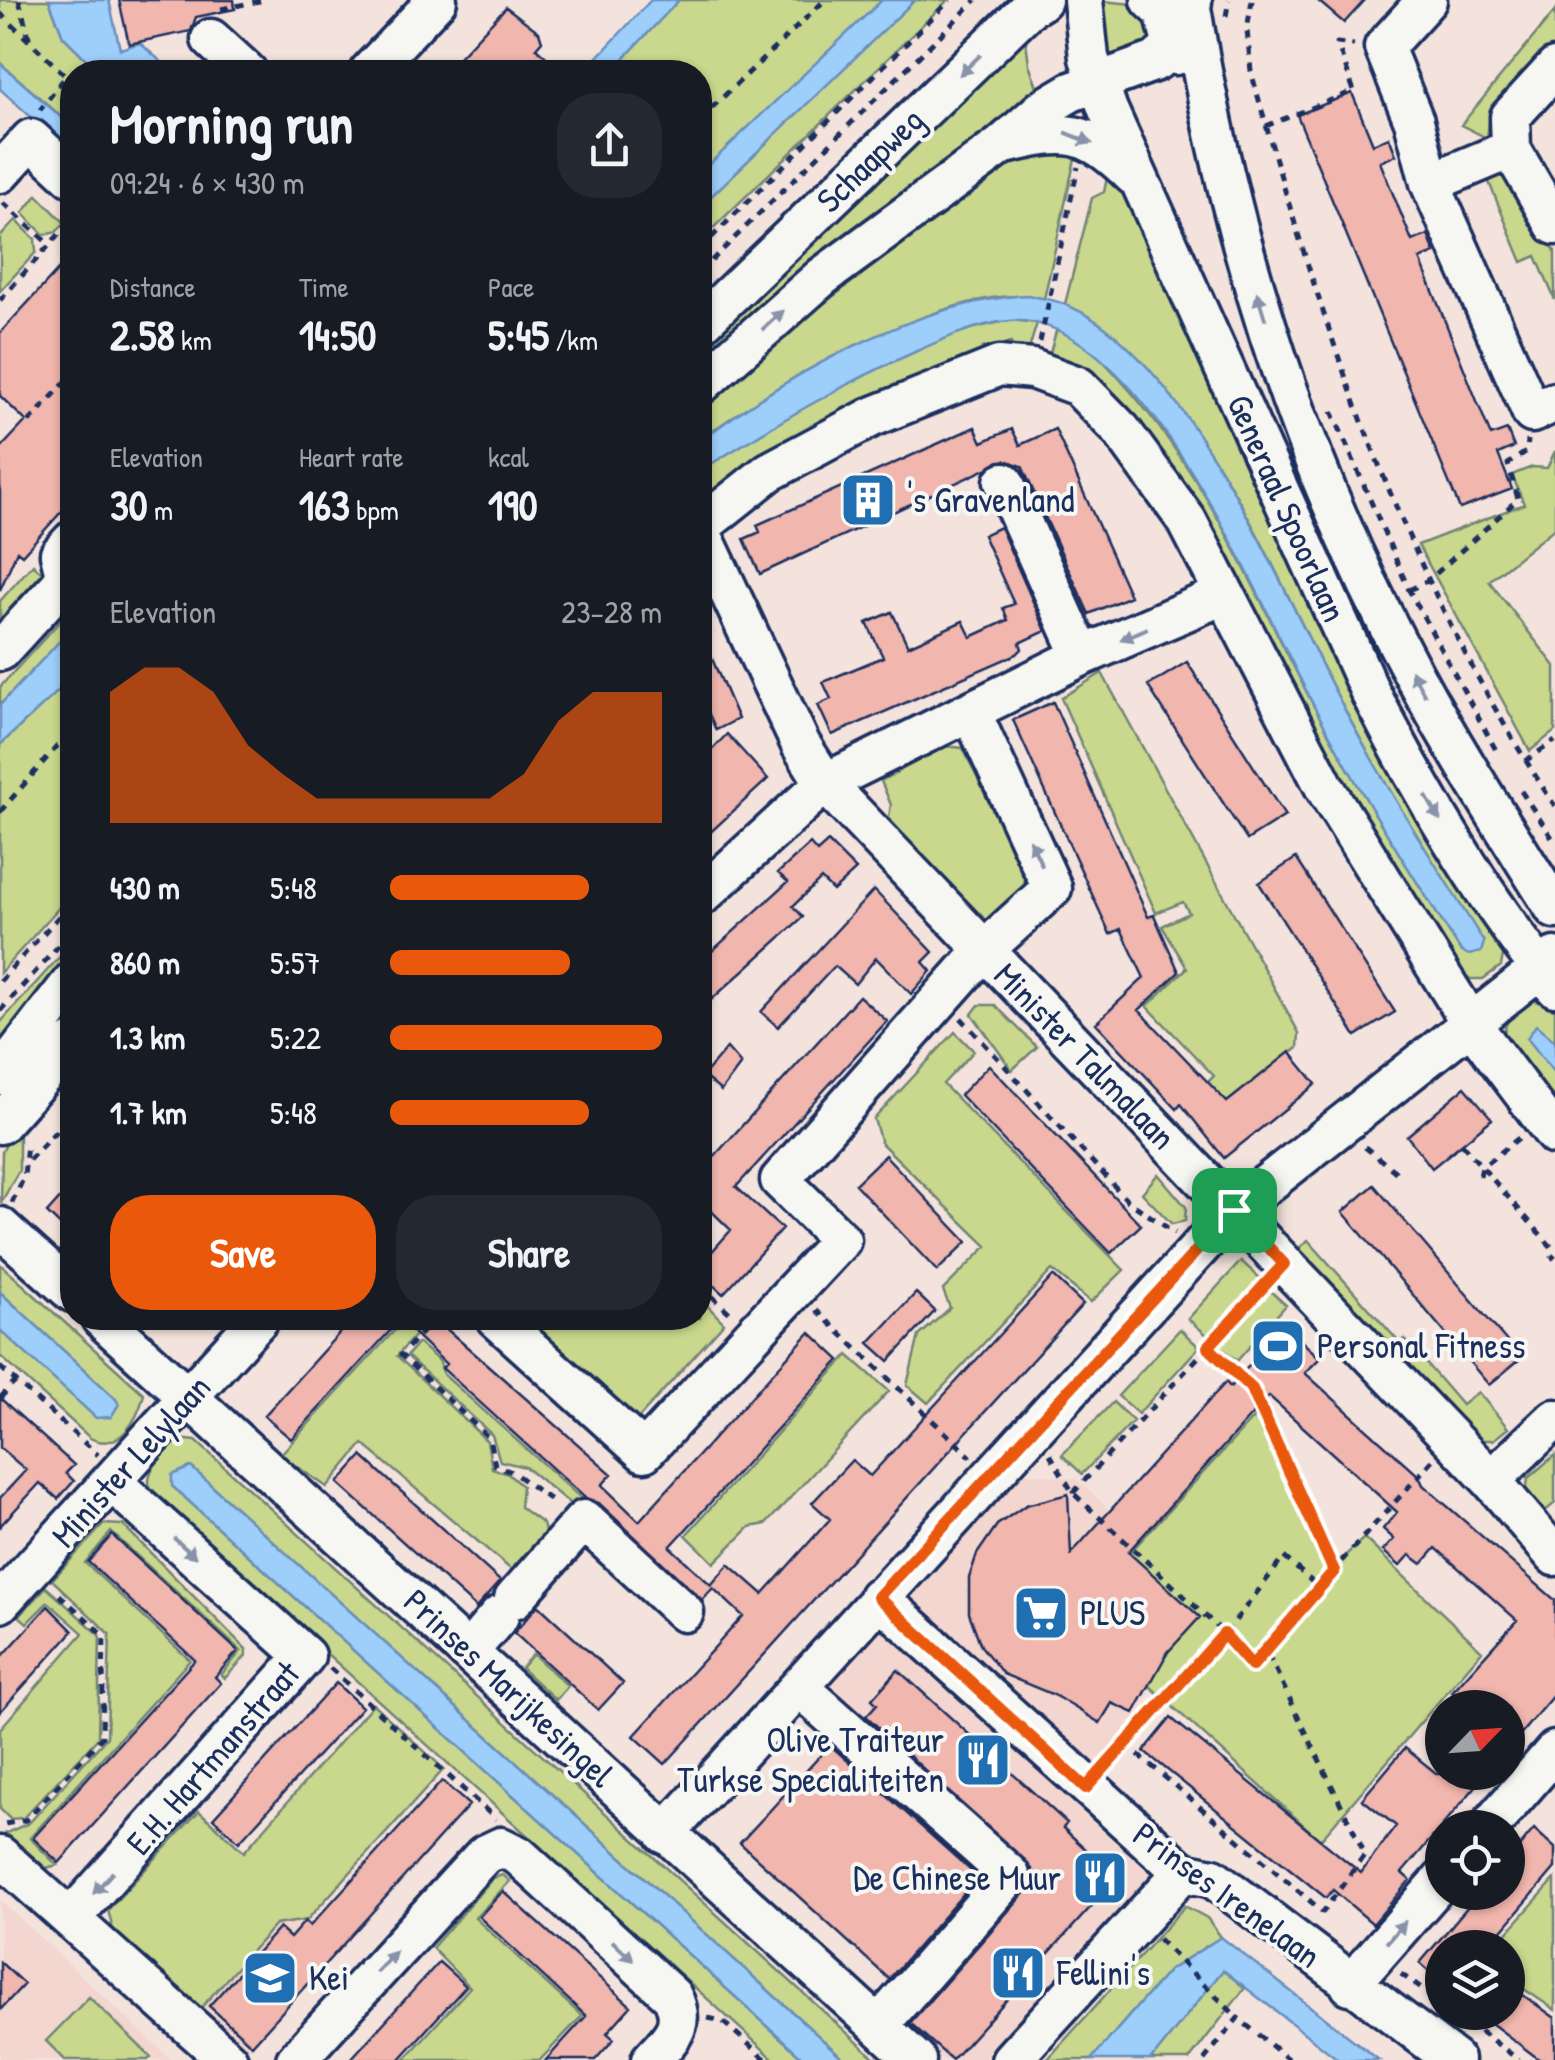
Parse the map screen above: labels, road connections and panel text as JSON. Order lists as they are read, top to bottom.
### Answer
{
  "streets": {
    "street": [
      "Schaapweg",
      "Generaal Spoorlaan",
      "Minister Talmalaan",
      "Minister Lelylaan",
      "Prinses Marijkesingel",
      "E.H. Hartmanstraat",
      "Prinses Irenelaan"
    ]
  },
  "crossings": [
    ["Schaapweg", "Generaal Spoorlaan"],
    ["Minister Lelylaan", "Prinses Marijkesingel"],
    ["Minister Lelylaan", "E.H. Hartmanstraat"]
  ],
  "places": {
    "building": ["'s Gravenland"],
    "sports": ["Personal Fitness"],
    "supermarket": ["PLUS"],
    "restaurant": ["Olive Traiteur Turkse Specialiteiten", "De Chinese Muur", "Fellini's"],
    "school or university": ["Kei"]
  },
  "north": "top right",
  "page": {
    "heading": ["Morning run", "09:24 · 6 × 430 m"],
    "stats": [
      ["Distance", "2.58 km"],
      ["Time", "14:50"],
      ["Pace", "5:45 /km"],
      ["Elevation", "30 m"],
      ["Heart rate", "163 bpm"],
      ["kcal", "190"]
    ],
    "chart": ["Elevation", "23–28 m"],
    "list": [
      {
        "name": "430 m",
        "note": "5:48"
      },
      {
        "name": "860 m",
        "note": "5:57"
      },
      {
        "name": "1.3 km",
        "note": "5:22"
      },
      {
        "name": "1.7 km",
        "note": "5:48"
      }
    ],
    "buttons": ["Save", "Share"]
  }
}
